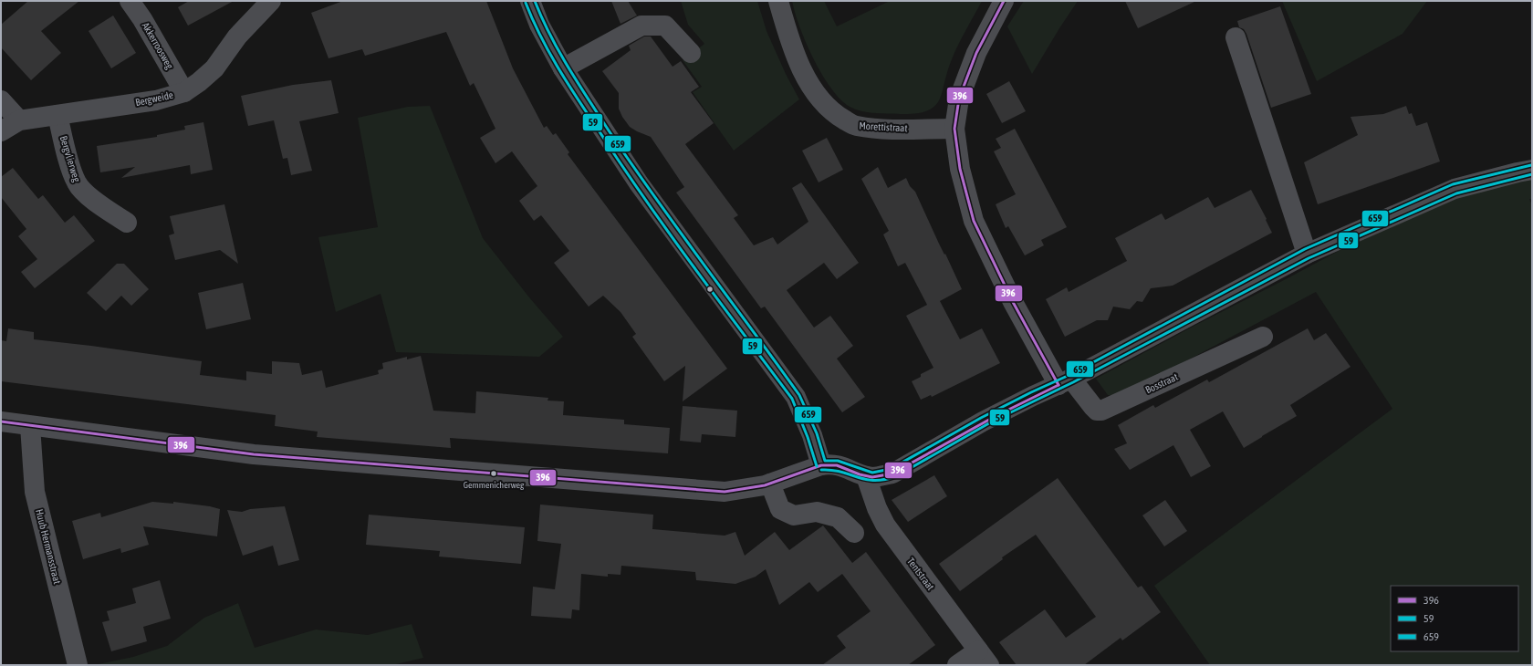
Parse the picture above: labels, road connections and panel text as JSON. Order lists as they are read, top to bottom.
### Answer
{
  "streets": {
    "street": [
      "Akkerroosweg",
      "Bergweide",
      "Morettistraat",
      "Bergvlierweg",
      "Bosstraat",
      "Huub Hermansstraat",
      "Tentstraat"
    ]
  },
  "crossings": [
    ["Akkerroosweg", "Bergweide"],
    ["Bergweide", "Bergvlierweg"],
    ["Morettistraat", "Bosstraat"]
  ],
  "places": ["Gemmenicherweg"],
  "lines": ["transit line 396", "transit line 659", "transit line 59"],
  "legend": ["396", "59", "659"]
}
